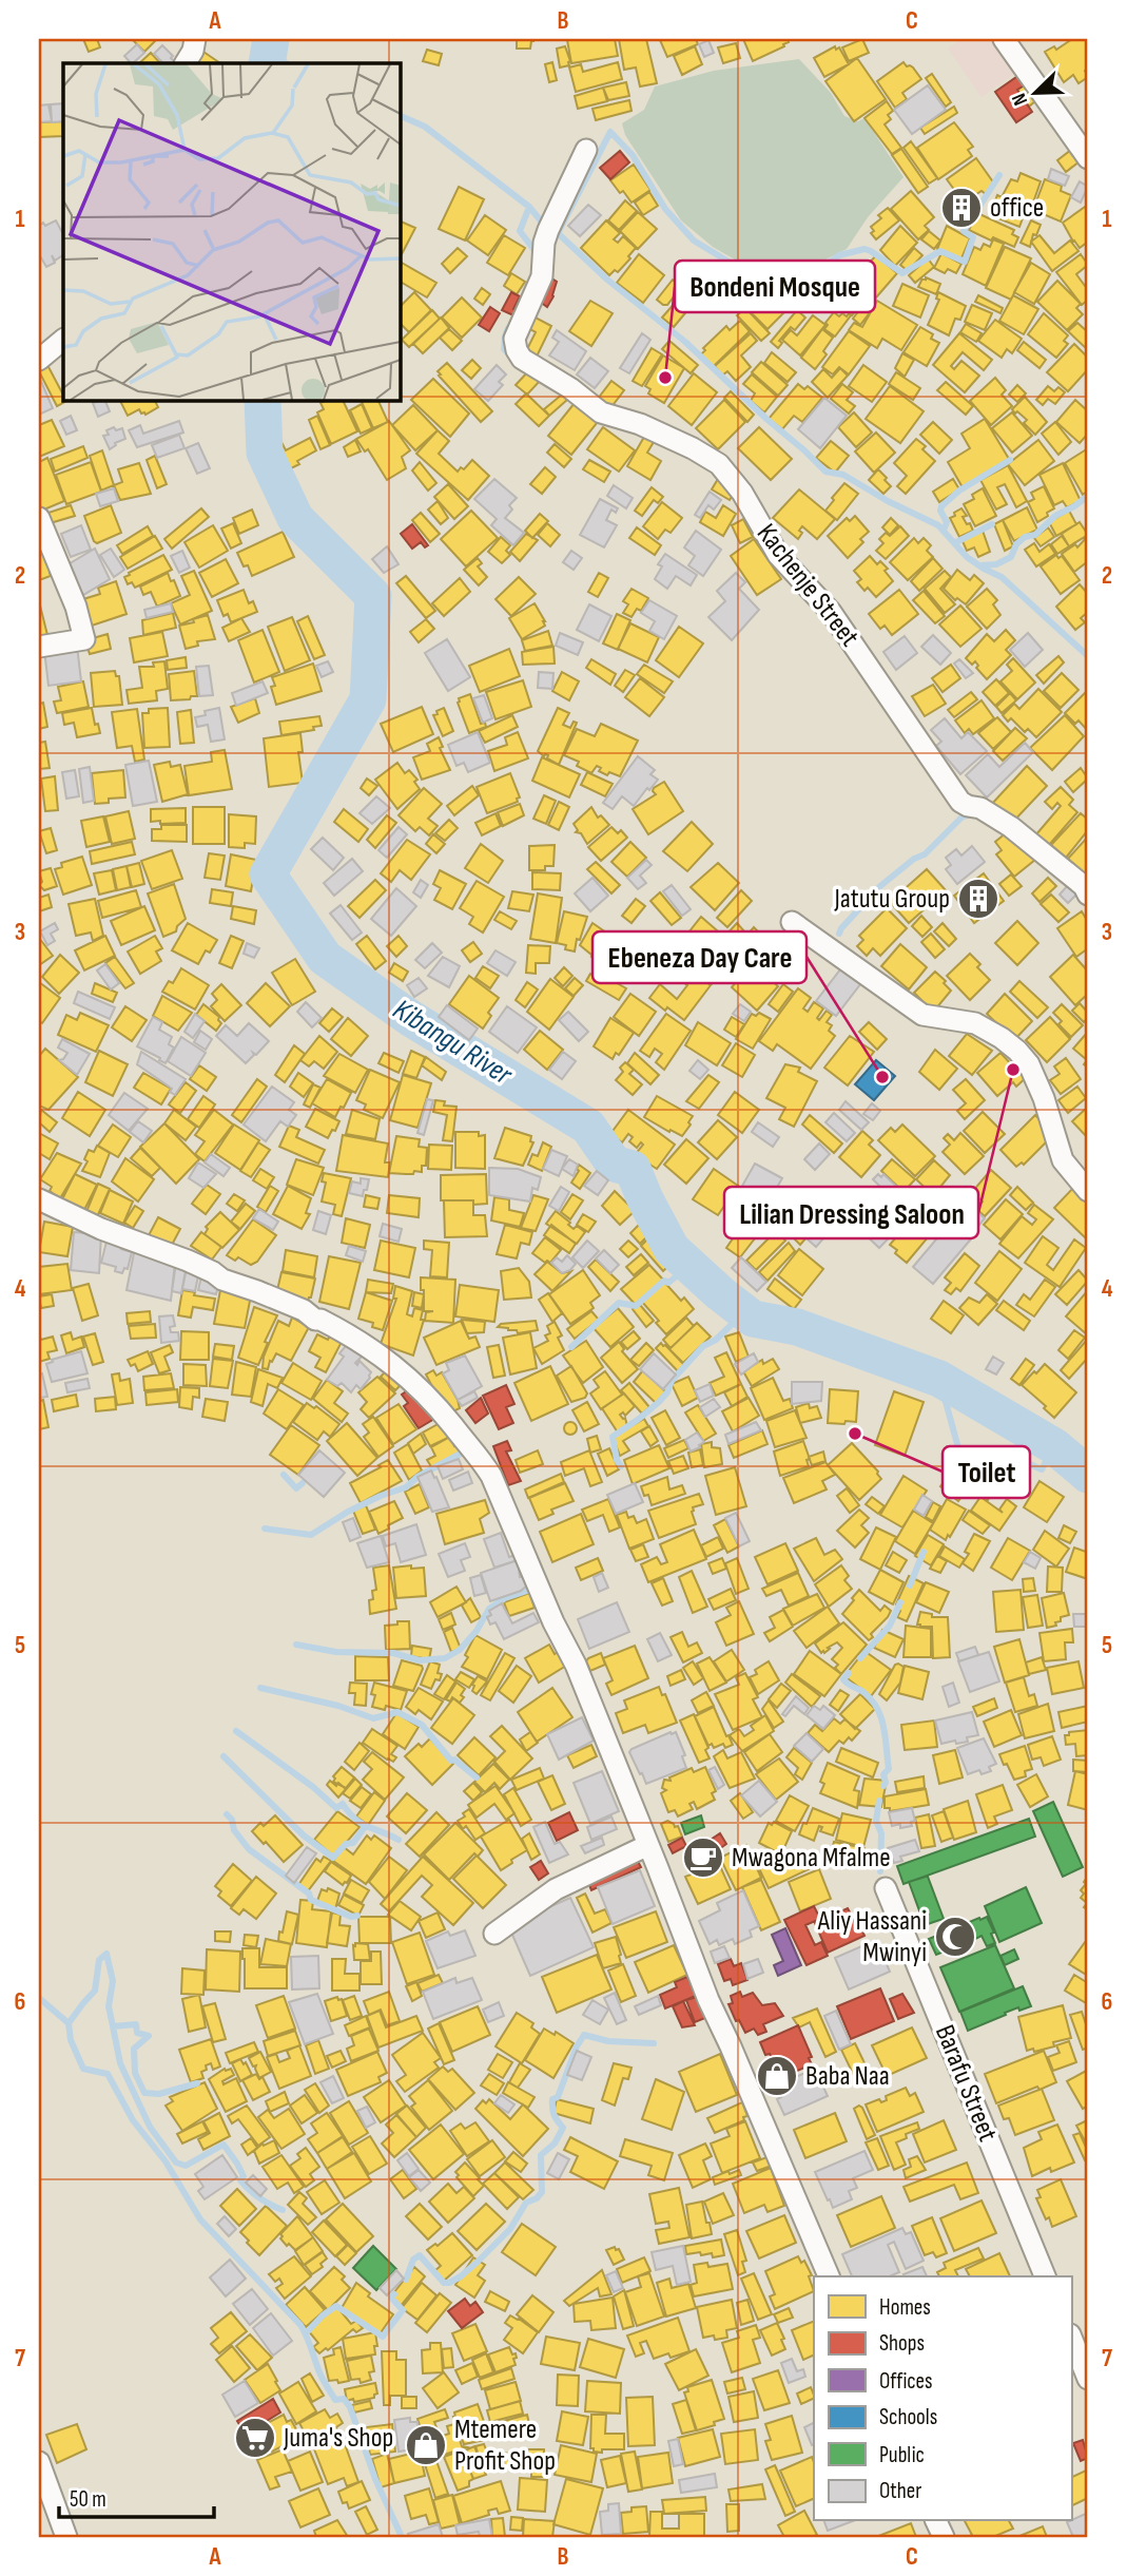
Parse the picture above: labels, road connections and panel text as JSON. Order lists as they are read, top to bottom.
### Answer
{
  "streets": {
    "street": ["Kachenje Street", "Barafu Street"]
  },
  "water": ["Kibangu River"],
  "places": {
    "building": ["office", "Jatutu Group"],
    "other": [
      "Bondeni Mosque",
      "Lilian Dressing Saloon",
      "Ebeneza Day Care",
      "Toilet"
    ],
    "cafe": ["Mwagona Mfalme"],
    "mosque": ["Aliy Hassani Mwinyi"],
    "shop": ["Baba Naa", "Mtemere Profit Shop"],
    "supermarket": ["Juma's Shop"]
  },
  "legend": [
    "Homes",
    "Shops",
    "Offices",
    "Schools",
    "Public",
    "Other"
  ],
  "scale_bar": "50 m",
  "north": "bottom left",
  "grid": {
    "columns": ["A", "B", "C"],
    "rows": [
      "1",
      "2",
      "3",
      "4",
      "5",
      "6",
      "7"
    ]
  }
}
